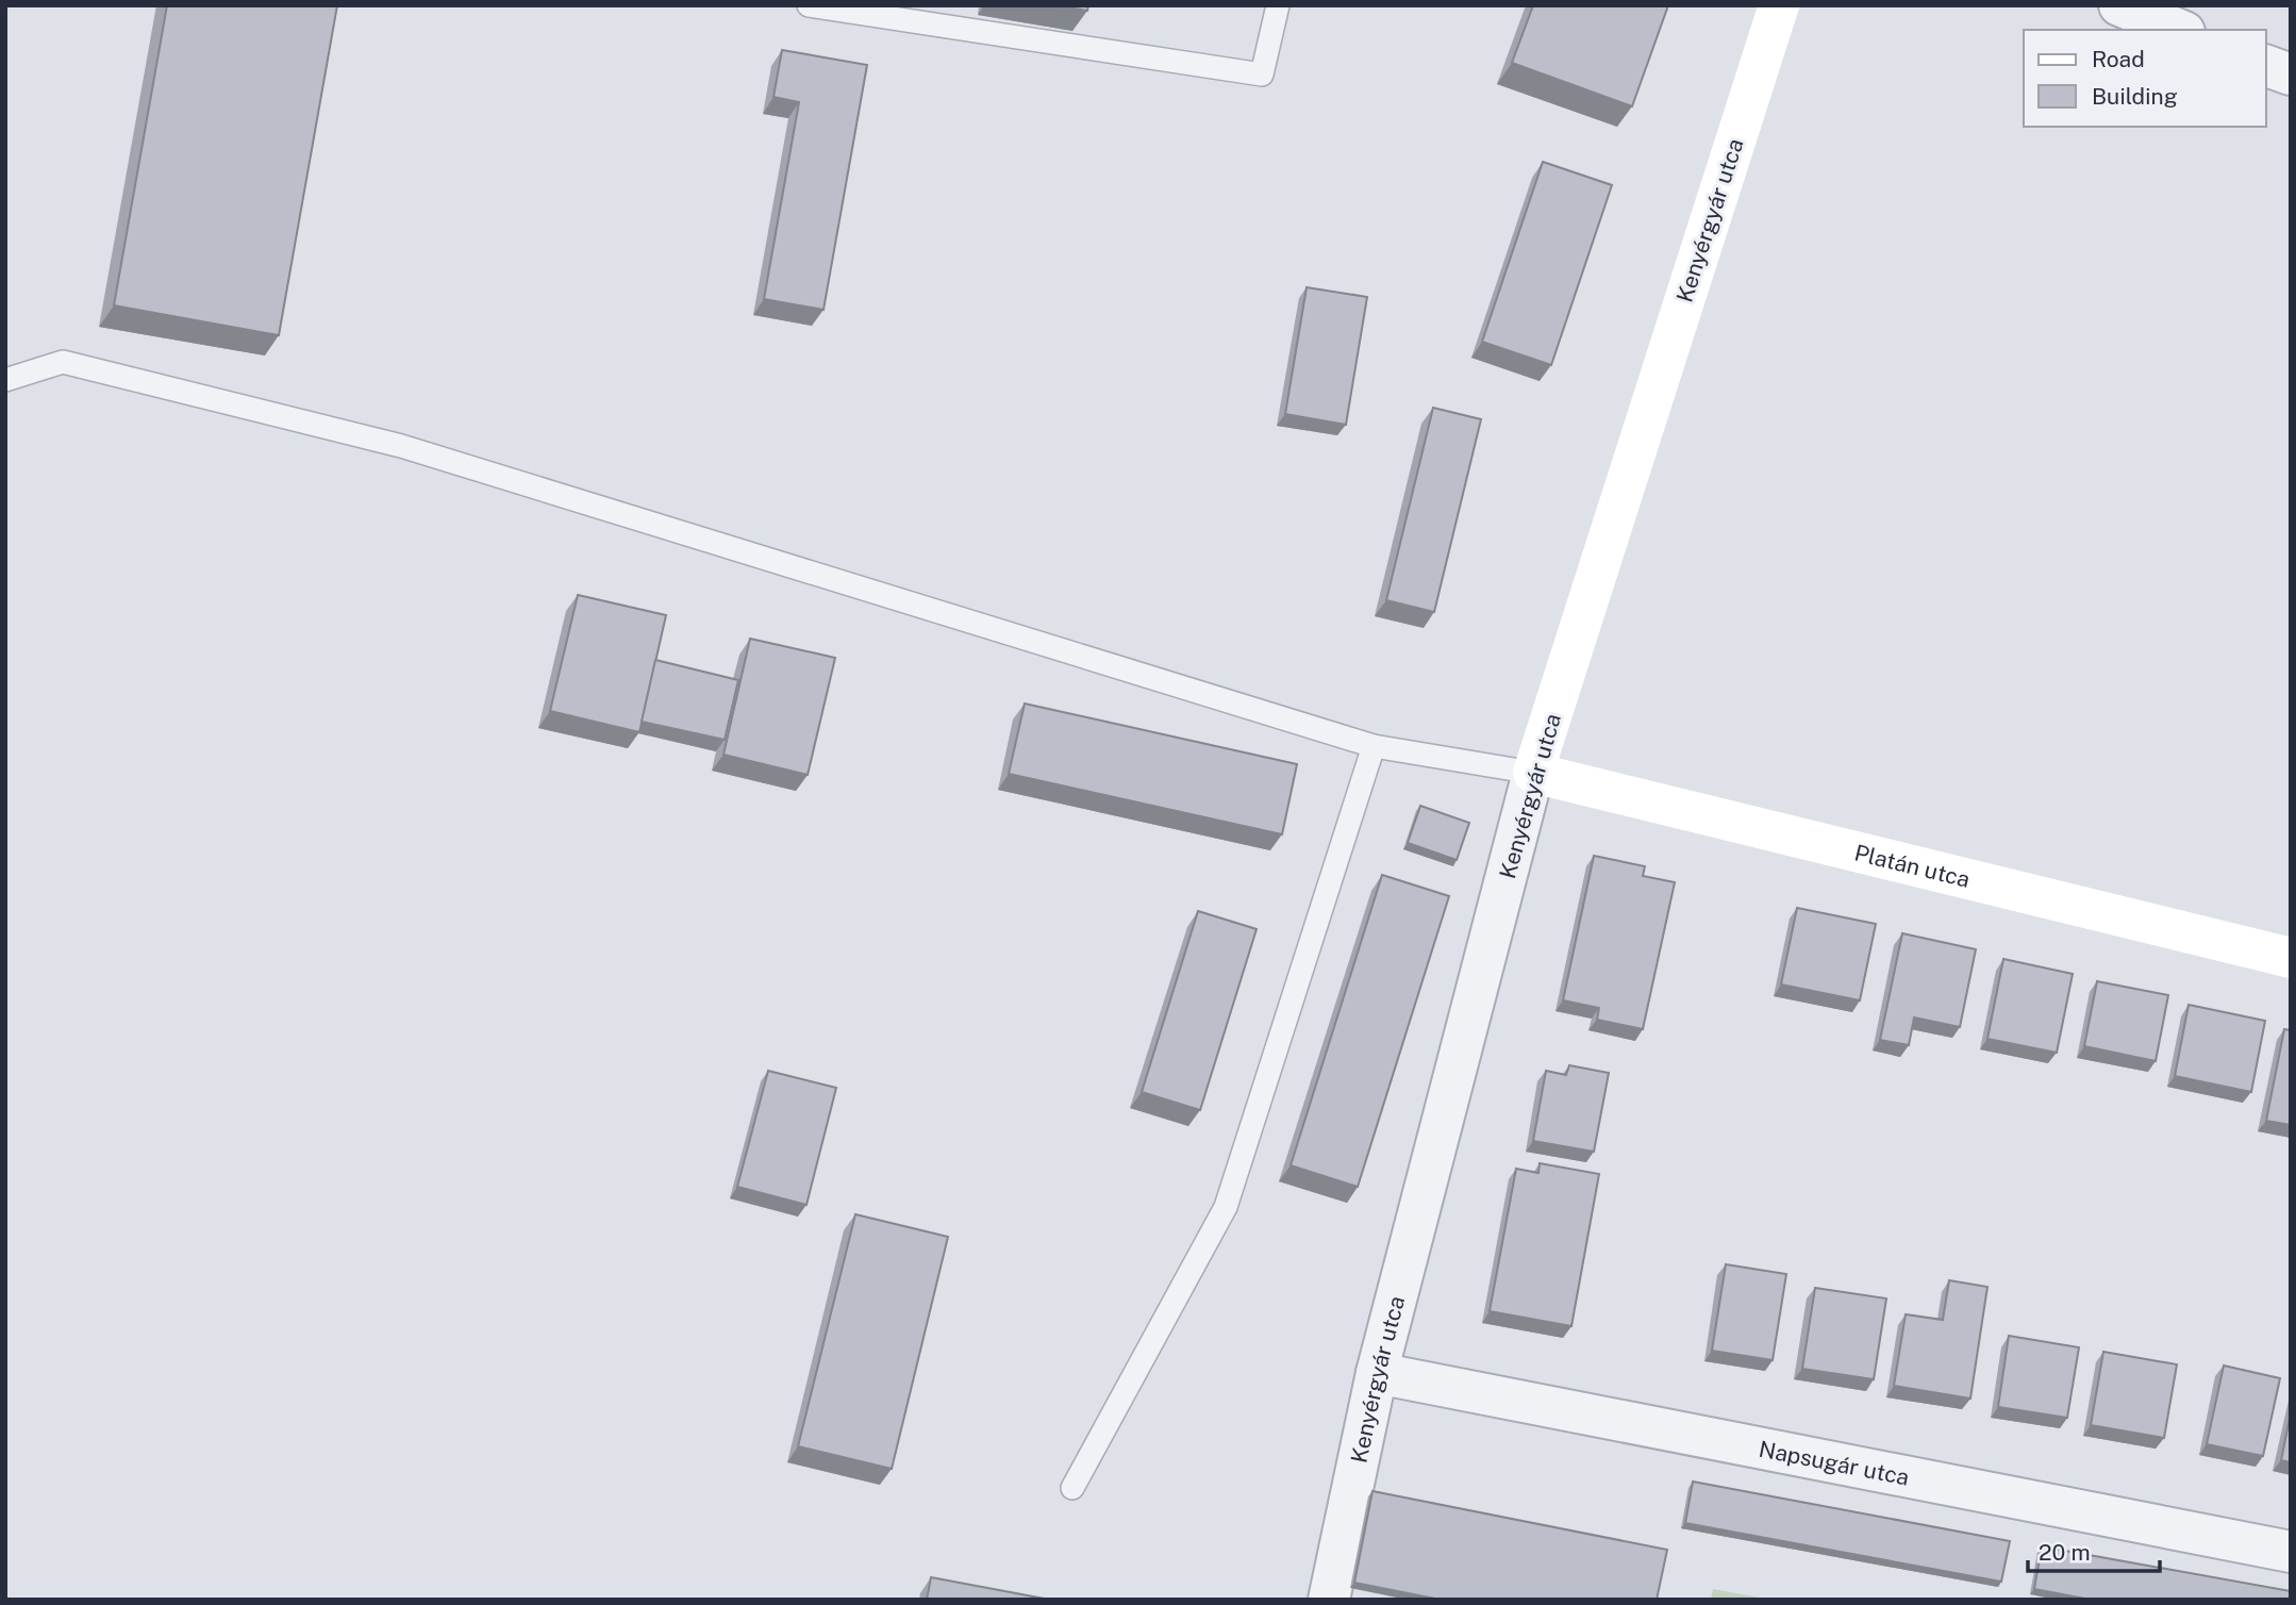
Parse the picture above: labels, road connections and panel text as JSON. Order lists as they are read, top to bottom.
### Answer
{
  "streets": {
    "street": ["Kenyérgyár utca", "Platán utca", "Napsugár utca"]
  },
  "crossings": [
    ["Kenyérgyár utca", "Platán utca"],
    ["Kenyérgyár utca", "Napsugár utca"]
  ],
  "legend": ["Road", "Building"],
  "scale_bar": "20 m"
}
